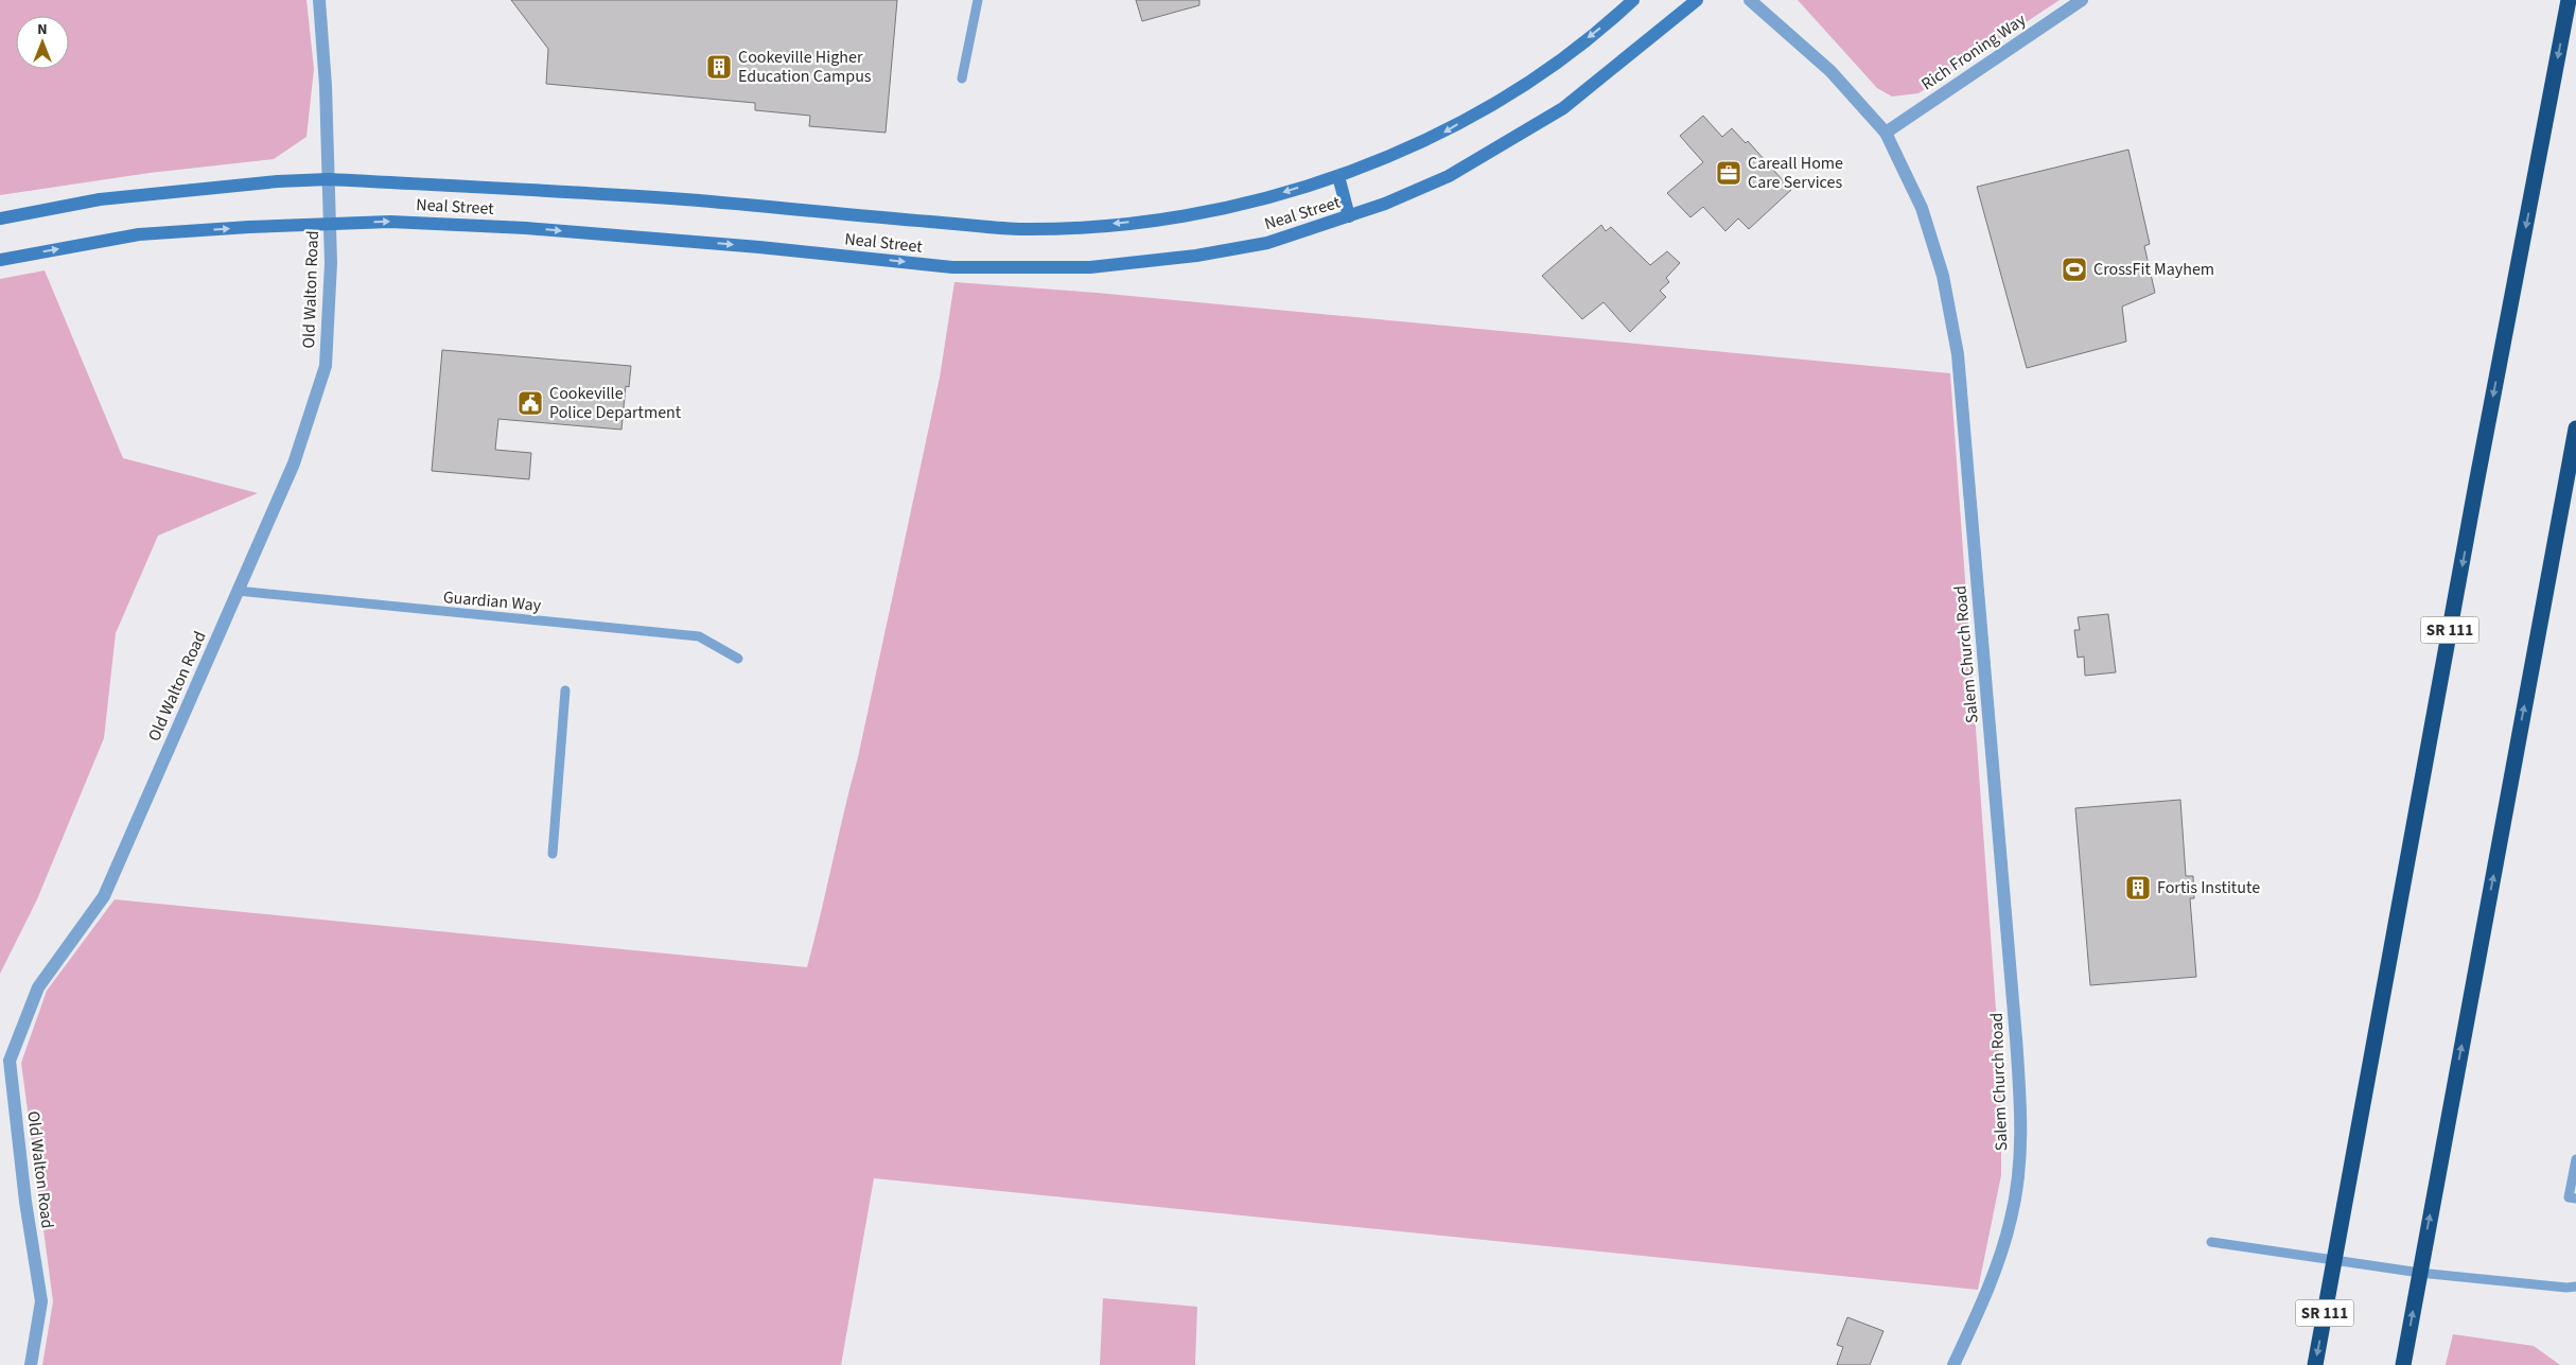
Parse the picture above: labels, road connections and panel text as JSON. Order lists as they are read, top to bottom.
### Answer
{
  "streets": {
    "highway": ["SR 111"],
    "main road": ["Neal Street"],
    "street": ["Rich Froning Way", "Old Walton Road", "Salem Church Road"],
    "lane": ["Guardian Way"]
  },
  "crossings": [
    ["Rich Froning Way", "Salem Church Road"],
    ["Neal Street", "Old Walton Road"],
    ["Old Walton Road", "Guardian Way"]
  ],
  "places": {
    "building": ["Cookeville Higher Education Campus", "Fortis Institute"],
    "office": ["Careall Home Care Services"],
    "sports": ["CrossFit Mayhem"],
    "public building": ["Cookeville Police Department"]
  },
  "north": "top"
}
